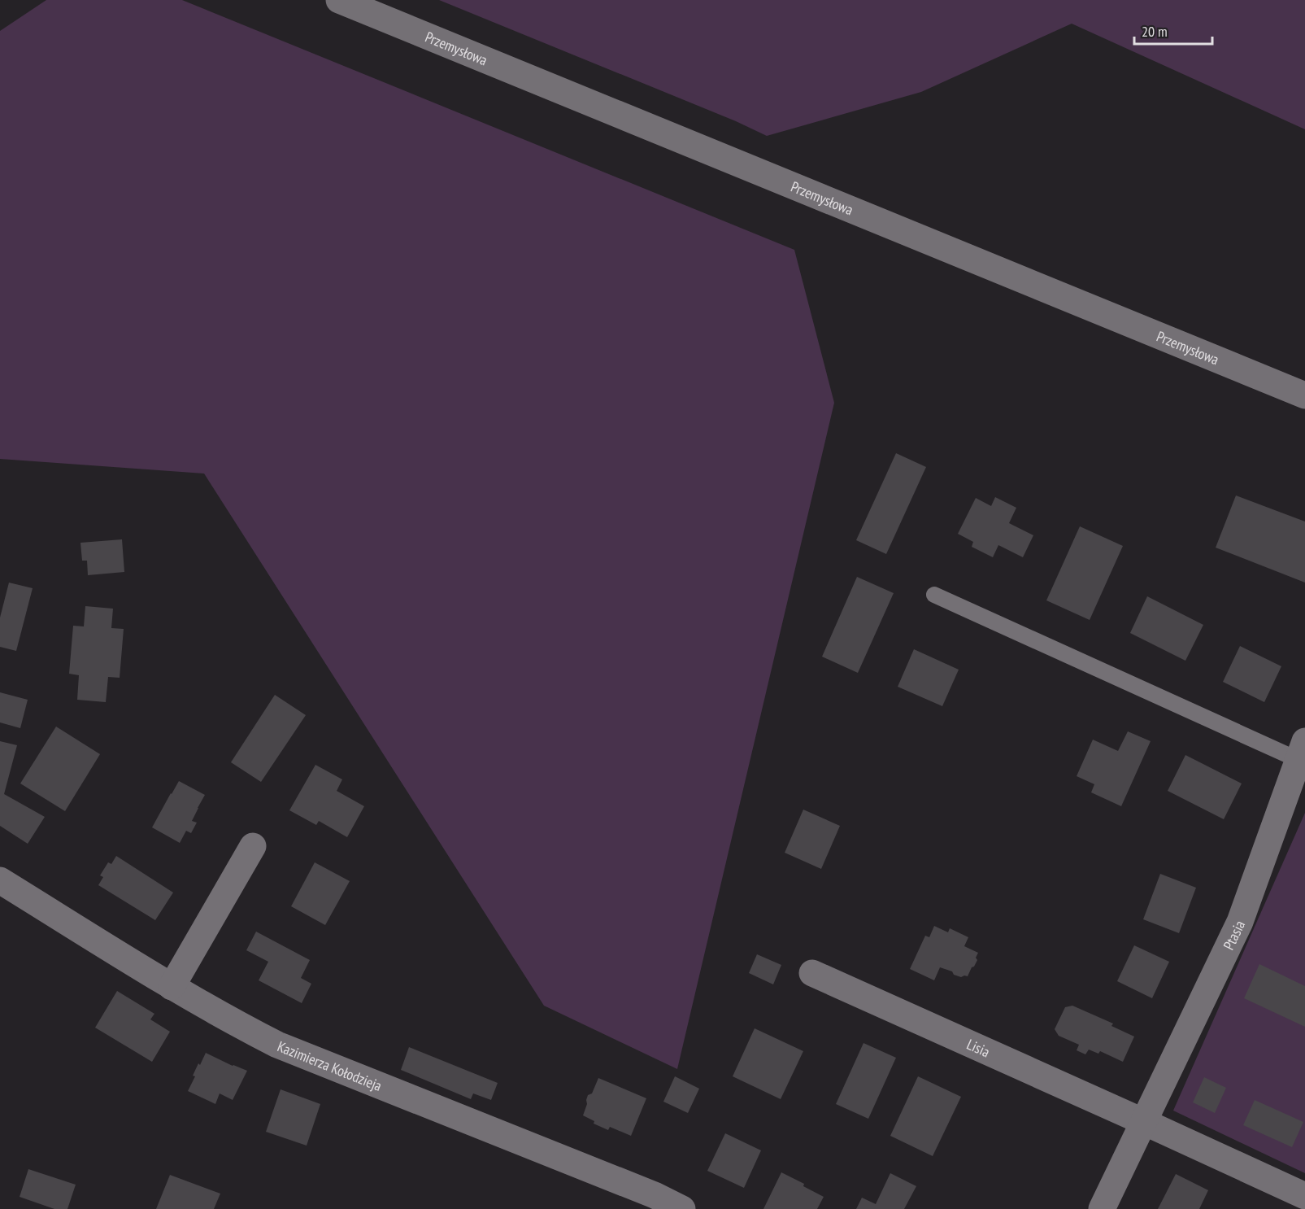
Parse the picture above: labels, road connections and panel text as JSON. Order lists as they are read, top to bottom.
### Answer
{
  "streets": {
    "street": [
      "Przemysłowa",
      "Ptasia",
      "Lisia",
      "Kazimierza Kołodzieja"
    ]
  },
  "crossings": [
    ["Ptasia", "Lisia"]
  ],
  "scale_bar": "20 m"
}
